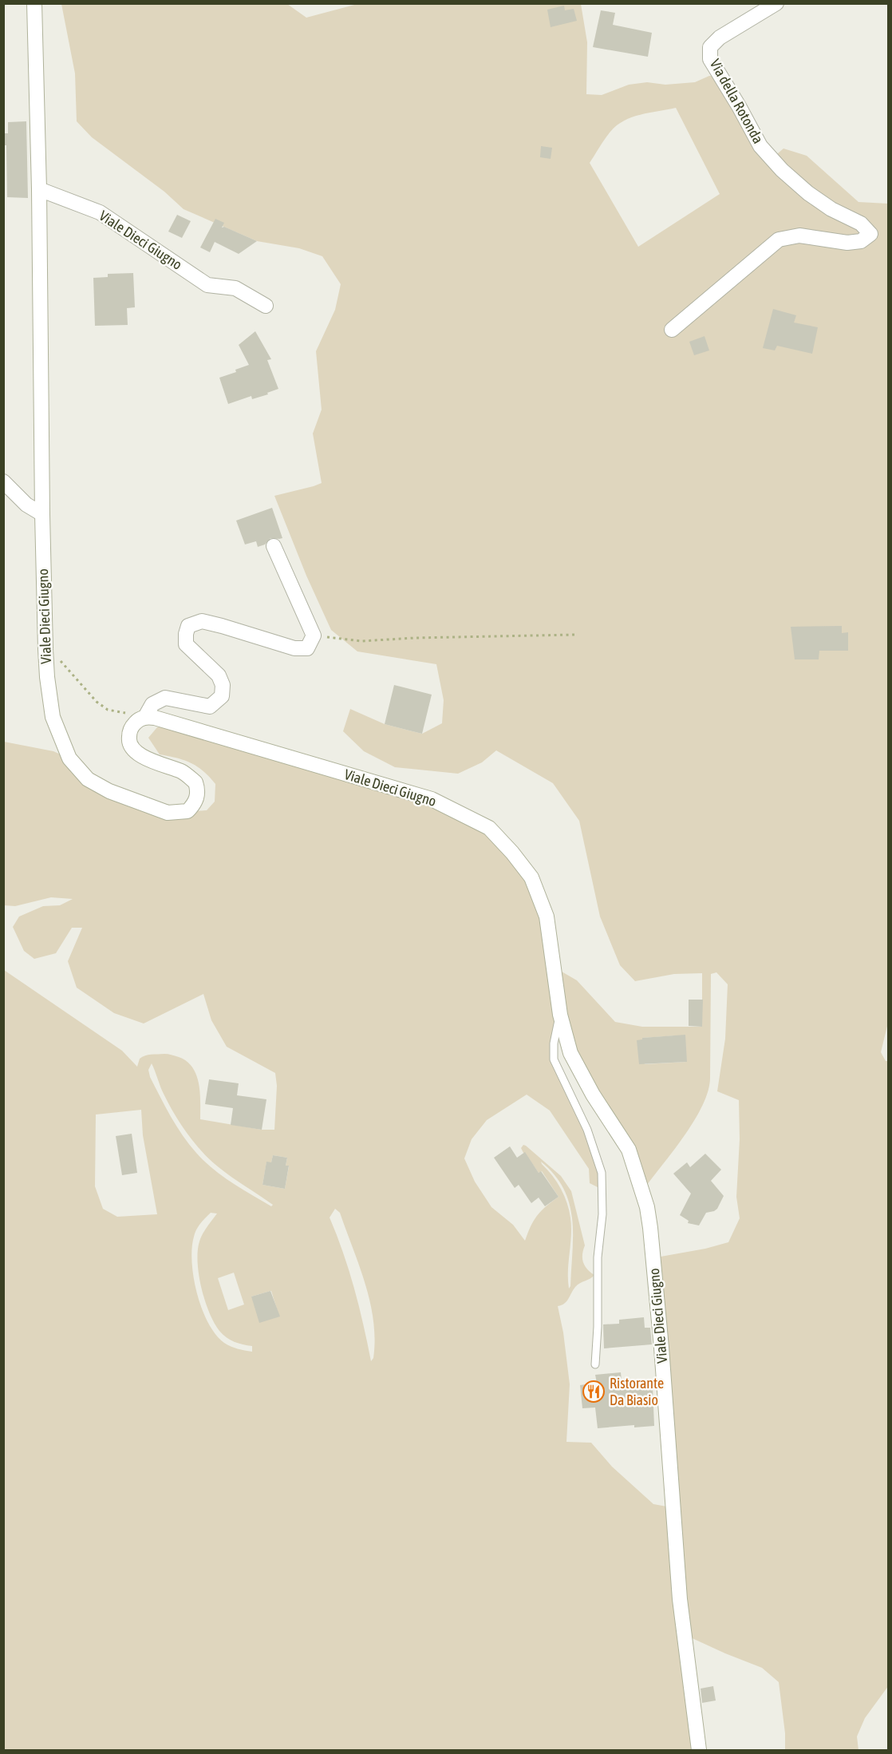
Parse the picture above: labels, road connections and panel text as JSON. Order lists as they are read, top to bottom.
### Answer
{
  "streets": {
    "main road": ["Via della Rotonda", "Viale Dieci Giugno"]
  },
  "places": {
    "restaurant": ["Ristorante Da Biasio"]
  }
}
